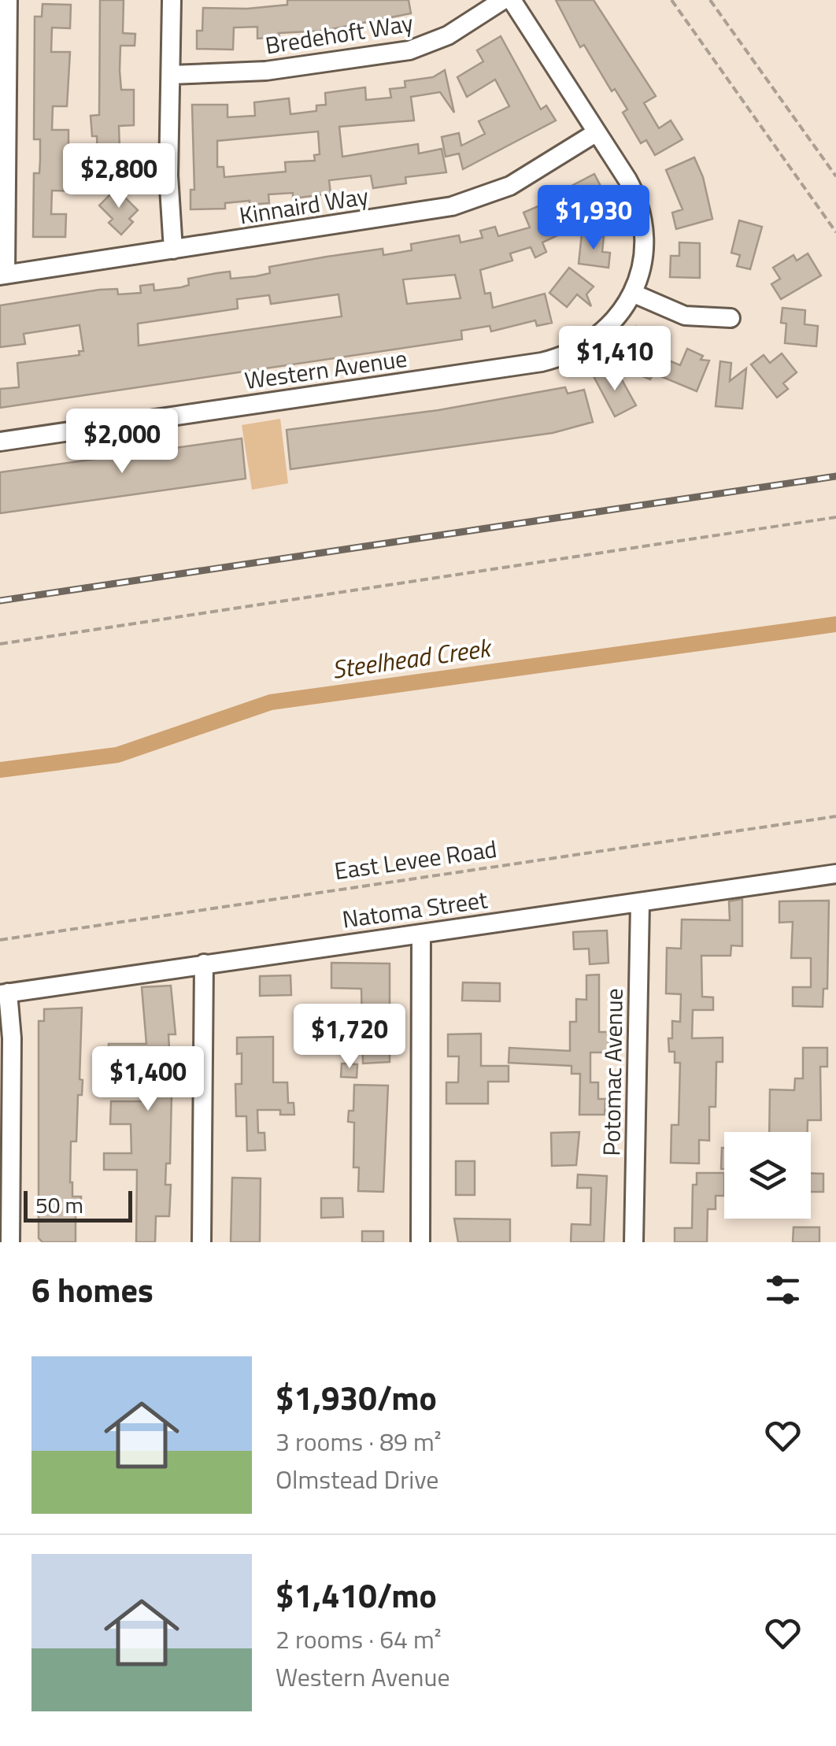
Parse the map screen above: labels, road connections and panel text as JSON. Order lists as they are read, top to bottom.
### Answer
{
  "streets": {
    "street": [
      "Bredehoft Way",
      "Kinnaird Way",
      "Western Avenue",
      "Natoma Street",
      "Potomac Avenue"
    ],
    "path": ["East Levee Road"]
  },
  "crossings": [
    ["Natoma Street", "Potomac Avenue"]
  ],
  "water": ["Steelhead Creek"],
  "scale_bar": "50 m",
  "page": {
    "price": [
      "$2,800",
      "$1,930",
      "$1,410",
      "$2,000",
      "$1,720",
      "$1,400"
    ],
    "scale": "50 m",
    "heading": "6 homes",
    "list": [
      {
        "name": "$1,930/mo",
        "note": "3 rooms · 89 m² · Olmstead Drive"
      },
      {
        "name": "$1,410/mo",
        "note": "2 rooms · 64 m² · Western Avenue"
      }
    ]
  }
}
